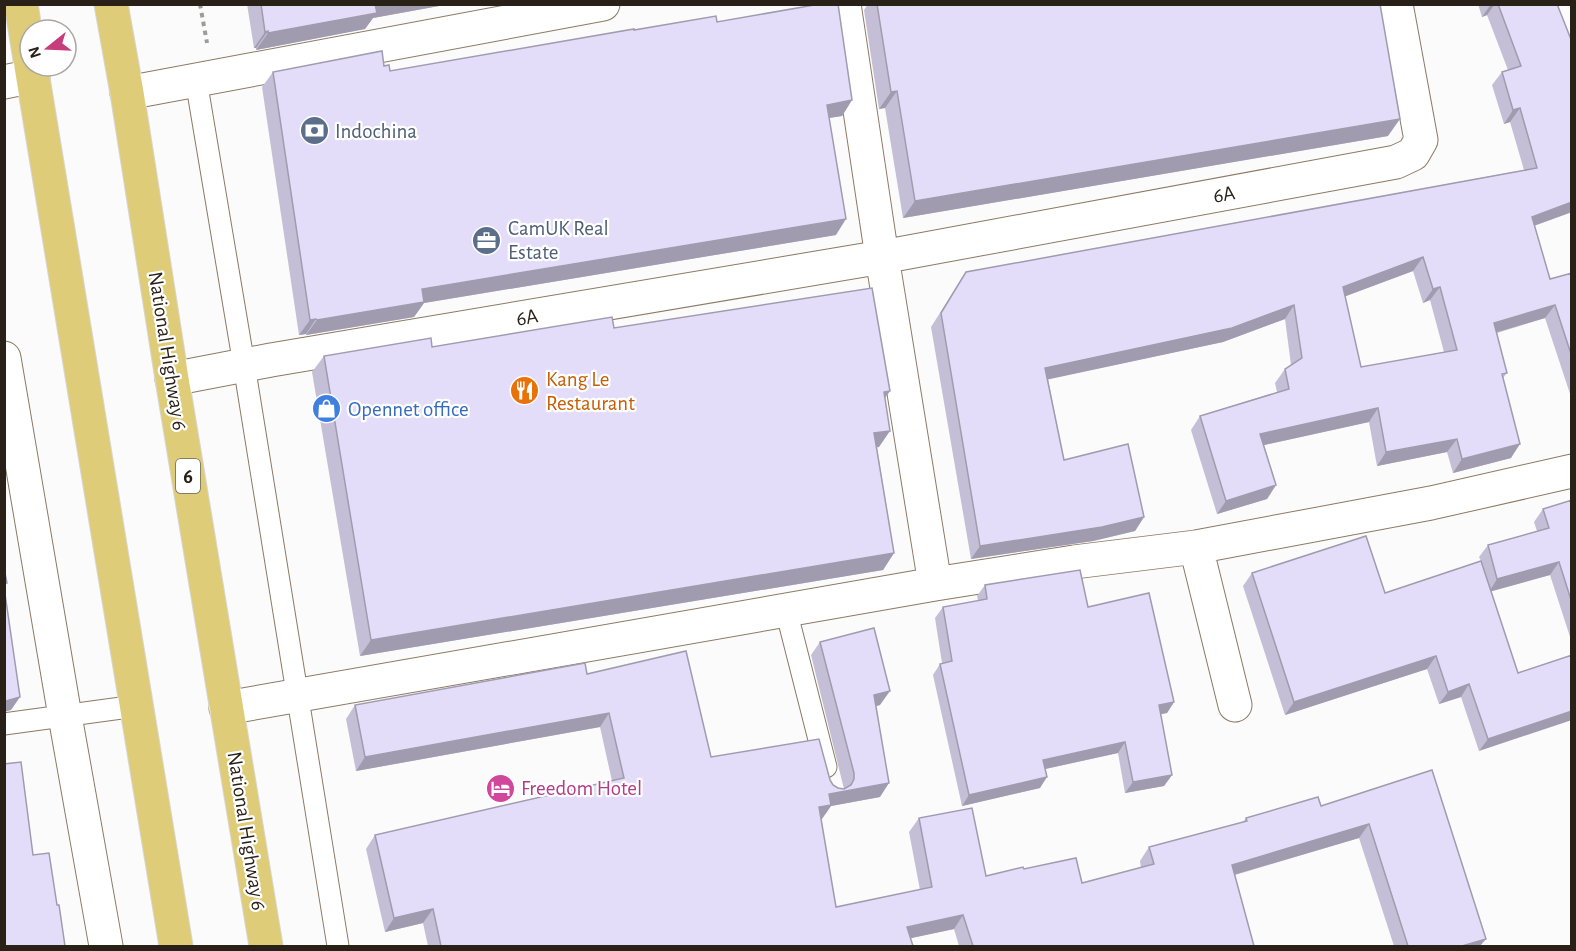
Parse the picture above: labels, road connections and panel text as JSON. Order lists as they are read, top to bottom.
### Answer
{
  "streets": {
    "main road": ["National Highway 6", "6"],
    "street": ["6A"]
  },
  "crossings": [
    ["6A", "National Highway 6"]
  ],
  "places": {
    "bank": ["Indochina"],
    "office": ["CamUK Real Estate"],
    "restaurant": ["Kang Le Restaurant"],
    "shop": ["Opennet office"],
    "hotel": ["Freedom Hotel"]
  },
  "north": "left"
}
